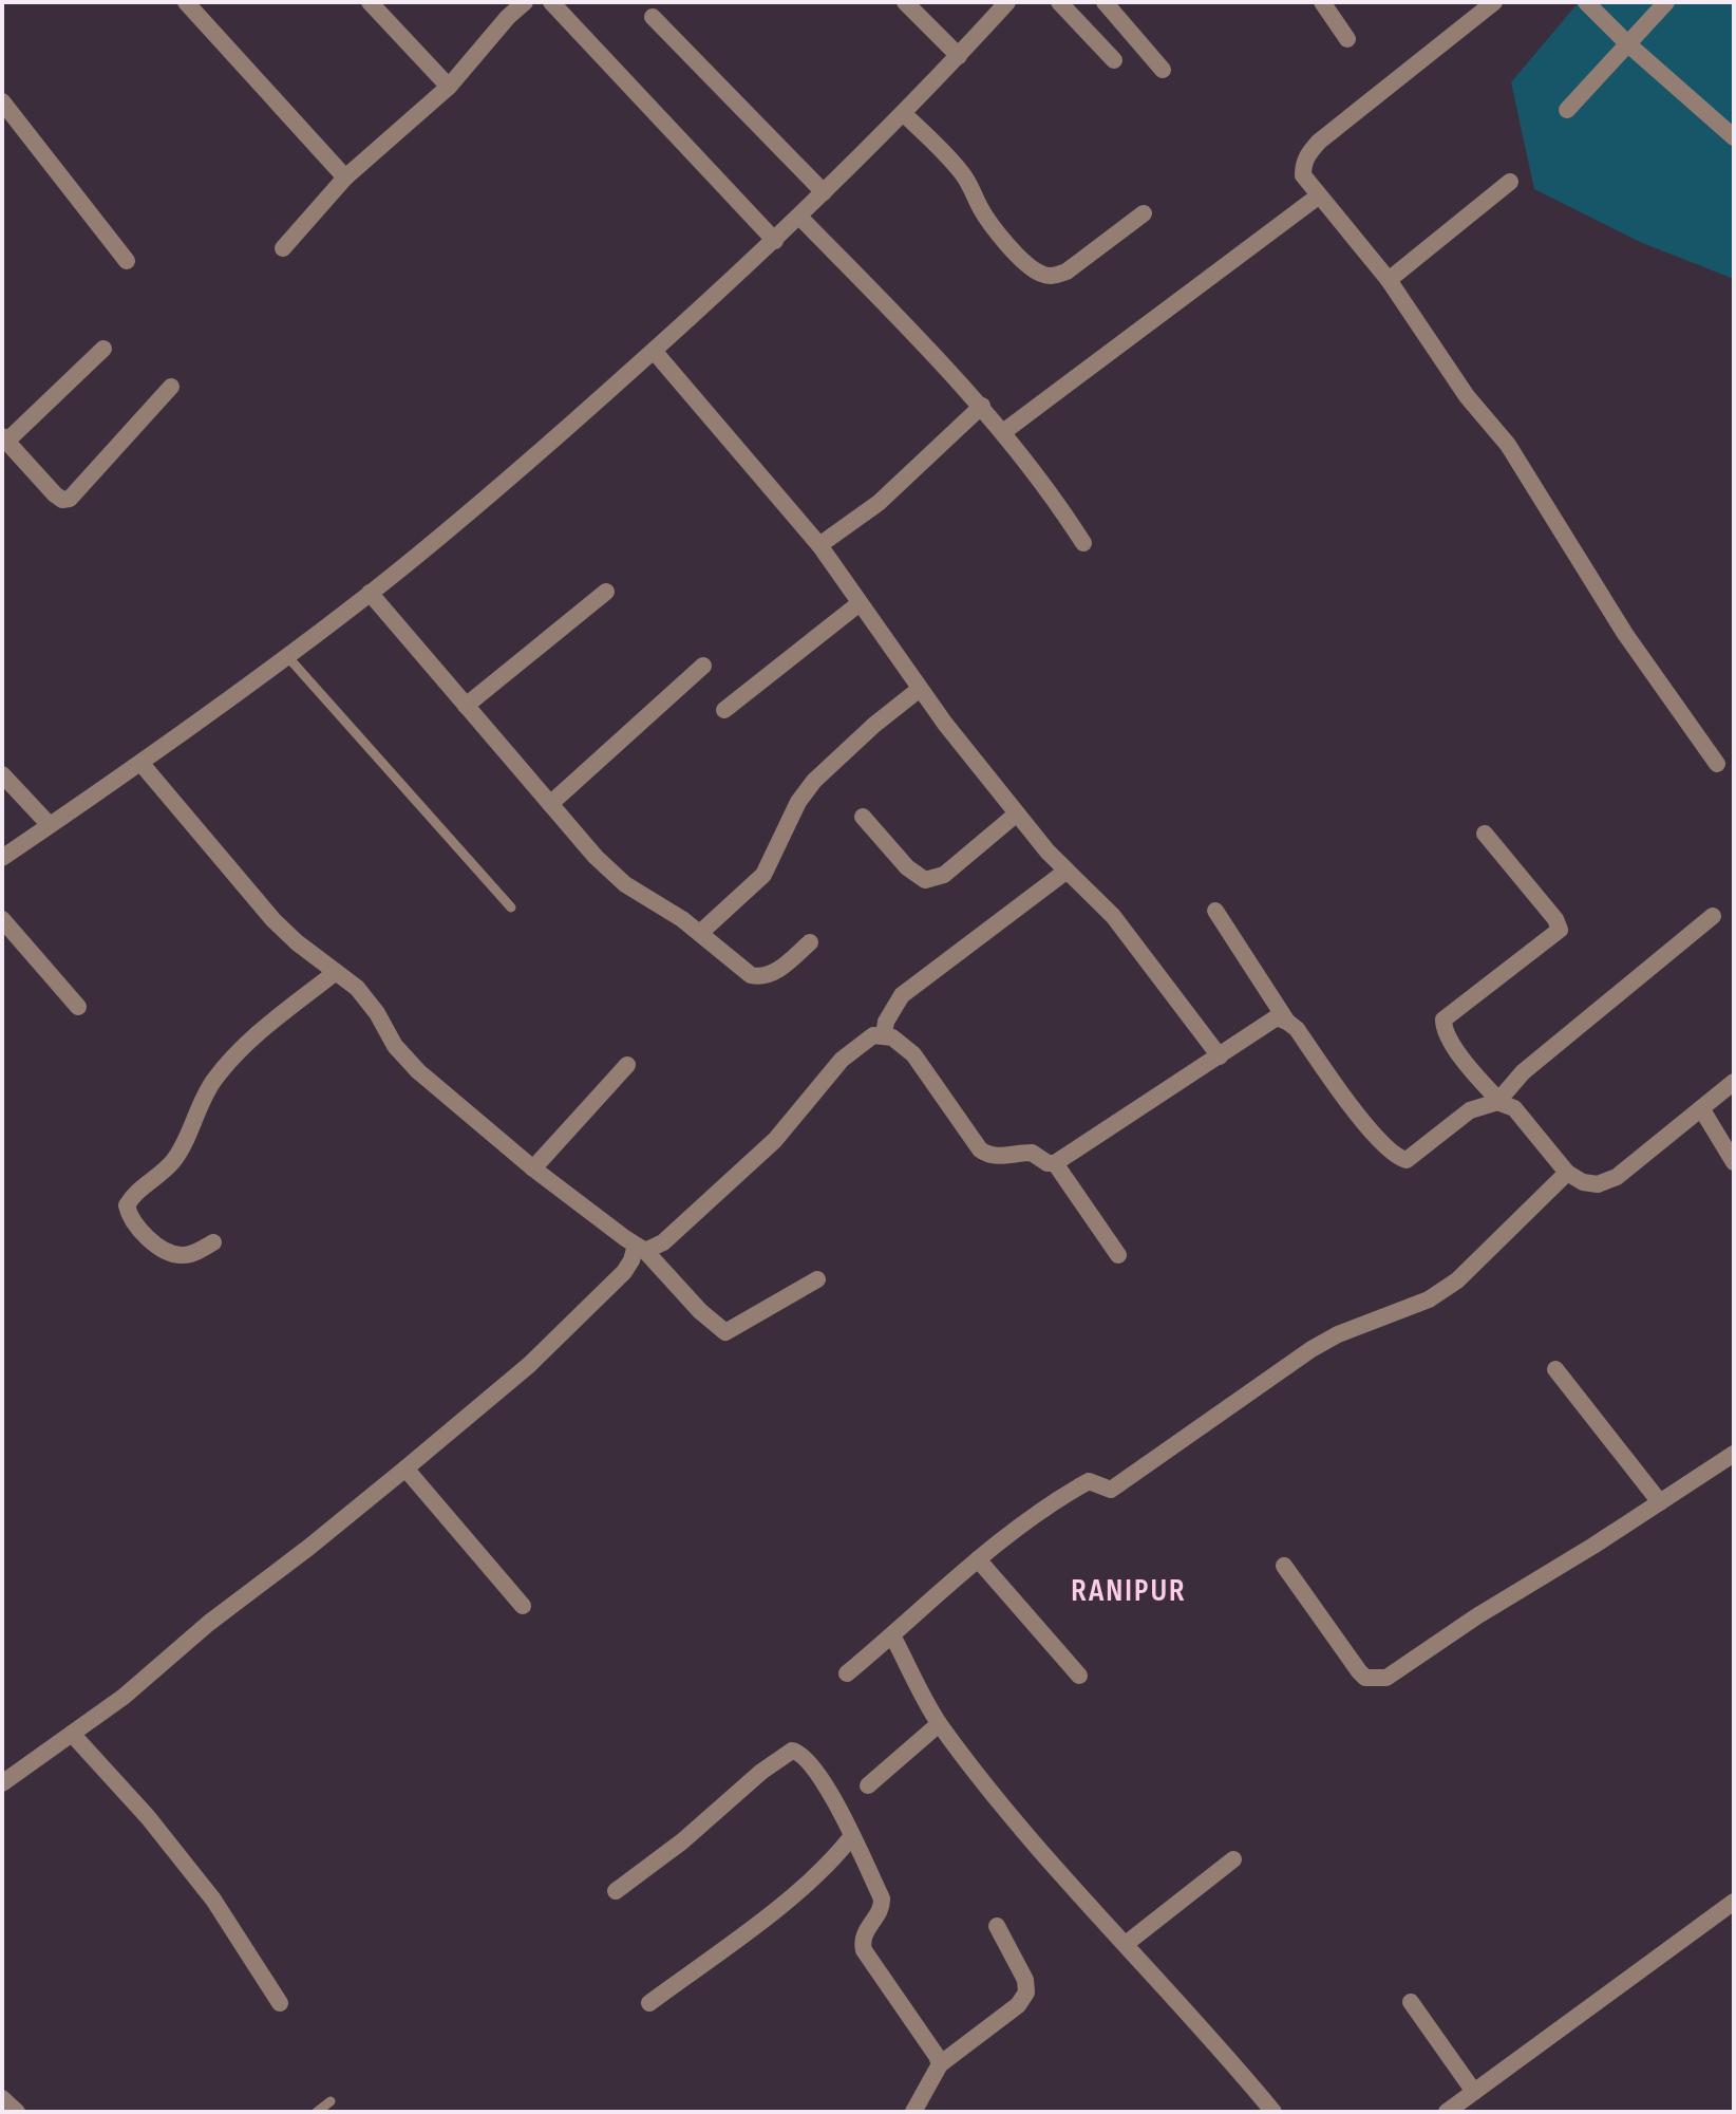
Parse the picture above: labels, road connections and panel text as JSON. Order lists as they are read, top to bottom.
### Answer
{
  "districts": ["RANIPUR"]
}
